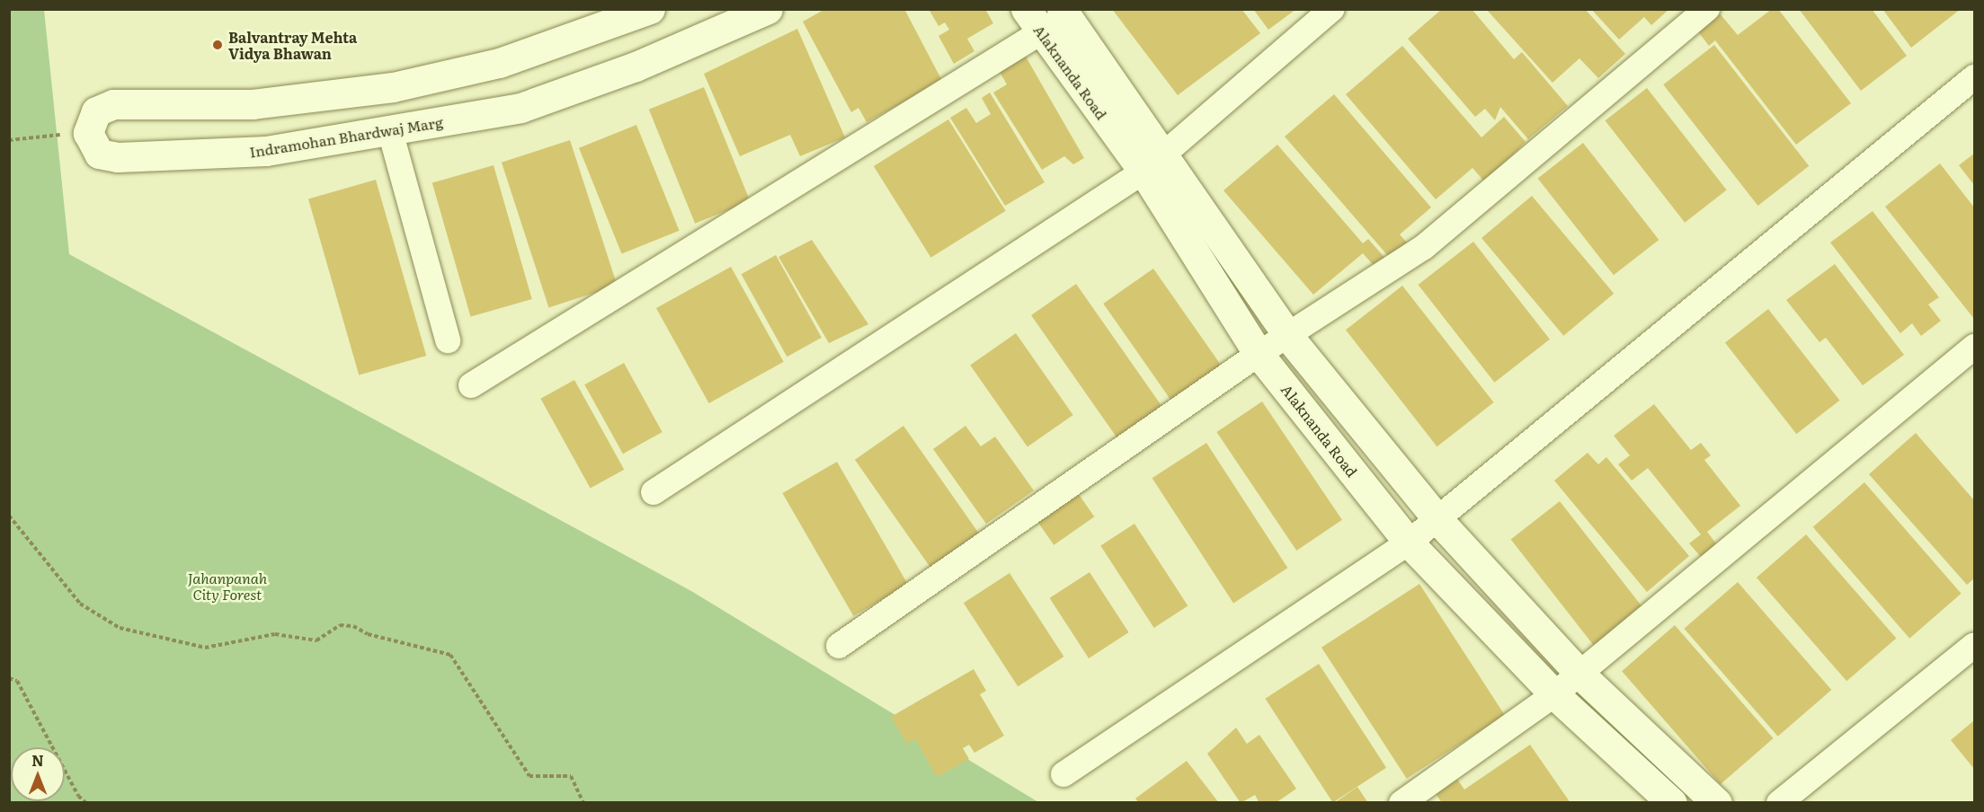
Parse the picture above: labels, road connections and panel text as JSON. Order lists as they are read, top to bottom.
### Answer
{
  "streets": {
    "street": ["Alaknanda Road", "Indramohan Bhardwaj Marg"]
  },
  "parks": ["Jahanpanah City Forest"],
  "places": ["Balvantray Mehta Vidya Bhawan"],
  "north": "top"
}
